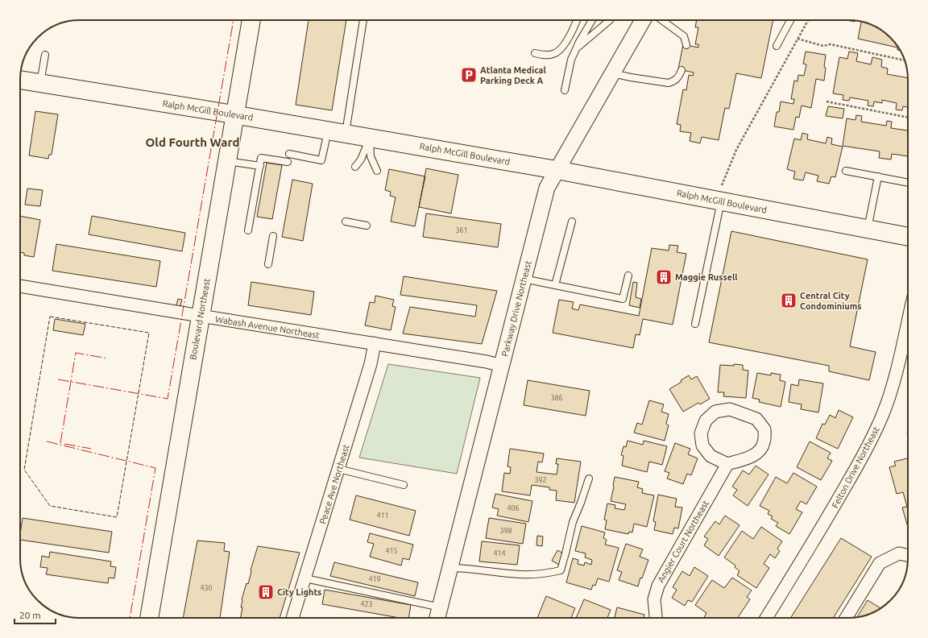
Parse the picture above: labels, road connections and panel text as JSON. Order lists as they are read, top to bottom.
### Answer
{
  "streets": {
    "main road": ["Ralph McGill Boulevard", "Boulevard Northeast"],
    "street": [
      "Parkway Drive Northeast",
      "Wabash Avenue Northeast",
      "Felton Drive Northeast",
      "Peace Ave Northeast",
      "Angier Court Northeast"
    ]
  },
  "crossings": [
    ["Ralph McGill Boulevard", "Parkway Drive Northeast"],
    ["Ralph McGill Boulevard", "Boulevard Northeast"],
    ["Parkway Drive Northeast", "Wabash Avenue Northeast"],
    ["Boulevard Northeast", "Wabash Avenue Northeast"],
    ["Wabash Avenue Northeast", "Peace Ave Northeast"]
  ],
  "districts": ["Old Fourth Ward"],
  "places": {
    "parking": ["Atlanta Medical Parking Deck A"],
    "building": ["Maggie Russell", "Central City Condominiums", "City Lights"]
  },
  "house_numbers": [
    "361",
    "386",
    "392",
    "406",
    "411",
    "398",
    "415",
    "414",
    "419",
    "430",
    "423"
  ],
  "scale_bar": "20 m"
}
